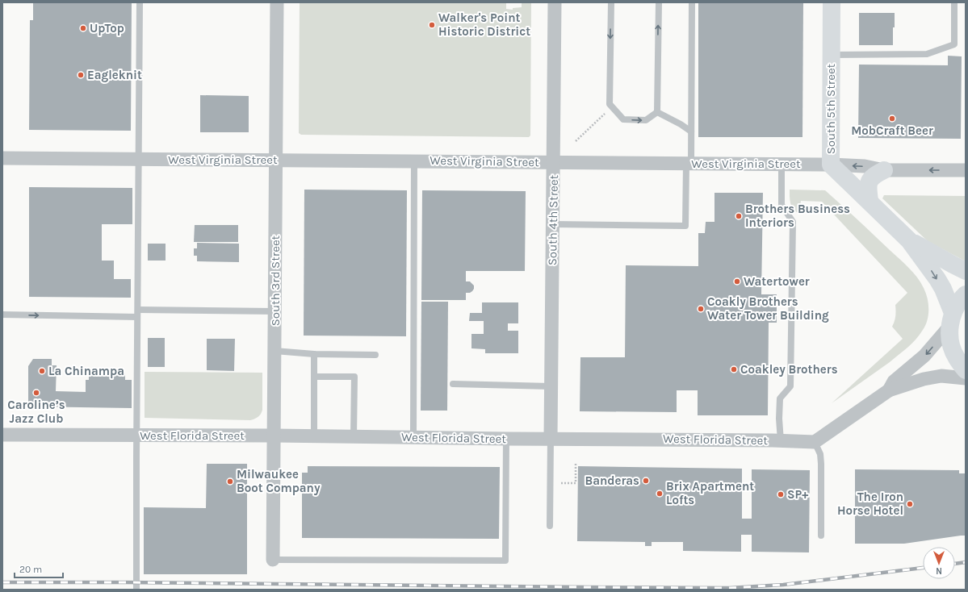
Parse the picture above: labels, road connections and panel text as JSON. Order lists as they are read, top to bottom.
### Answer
{
  "streets": {
    "street": [
      "South 5th Street",
      "West Virginia Street",
      "South 4th Street",
      "South 3rd Street",
      "West Florida Street"
    ]
  },
  "crossings": [
    ["South 5th Street", "West Virginia Street"],
    ["West Virginia Street", "South 4th Street"],
    ["West Virginia Street", "South 3rd Street"],
    ["South 4th Street", "West Florida Street"],
    ["South 3rd Street", "West Florida Street"]
  ],
  "places": [
    "Walker's Point Historic District",
    "UpTop",
    "Eagleknit",
    "MobCraft Beer",
    "Brothers Business Interiors",
    "Watertower",
    "Coakly Brothers Water Tower Building",
    "Coakley Brothers",
    "La Chinampa",
    "Caroline’s Jazz Club",
    "Banderas",
    "Milwaukee Boot Company",
    "Brix Apartment Lofts",
    "SP+",
    "The Iron Horse Hotel"
  ],
  "scale_bar": "20 m",
  "north": "bottom"
}
